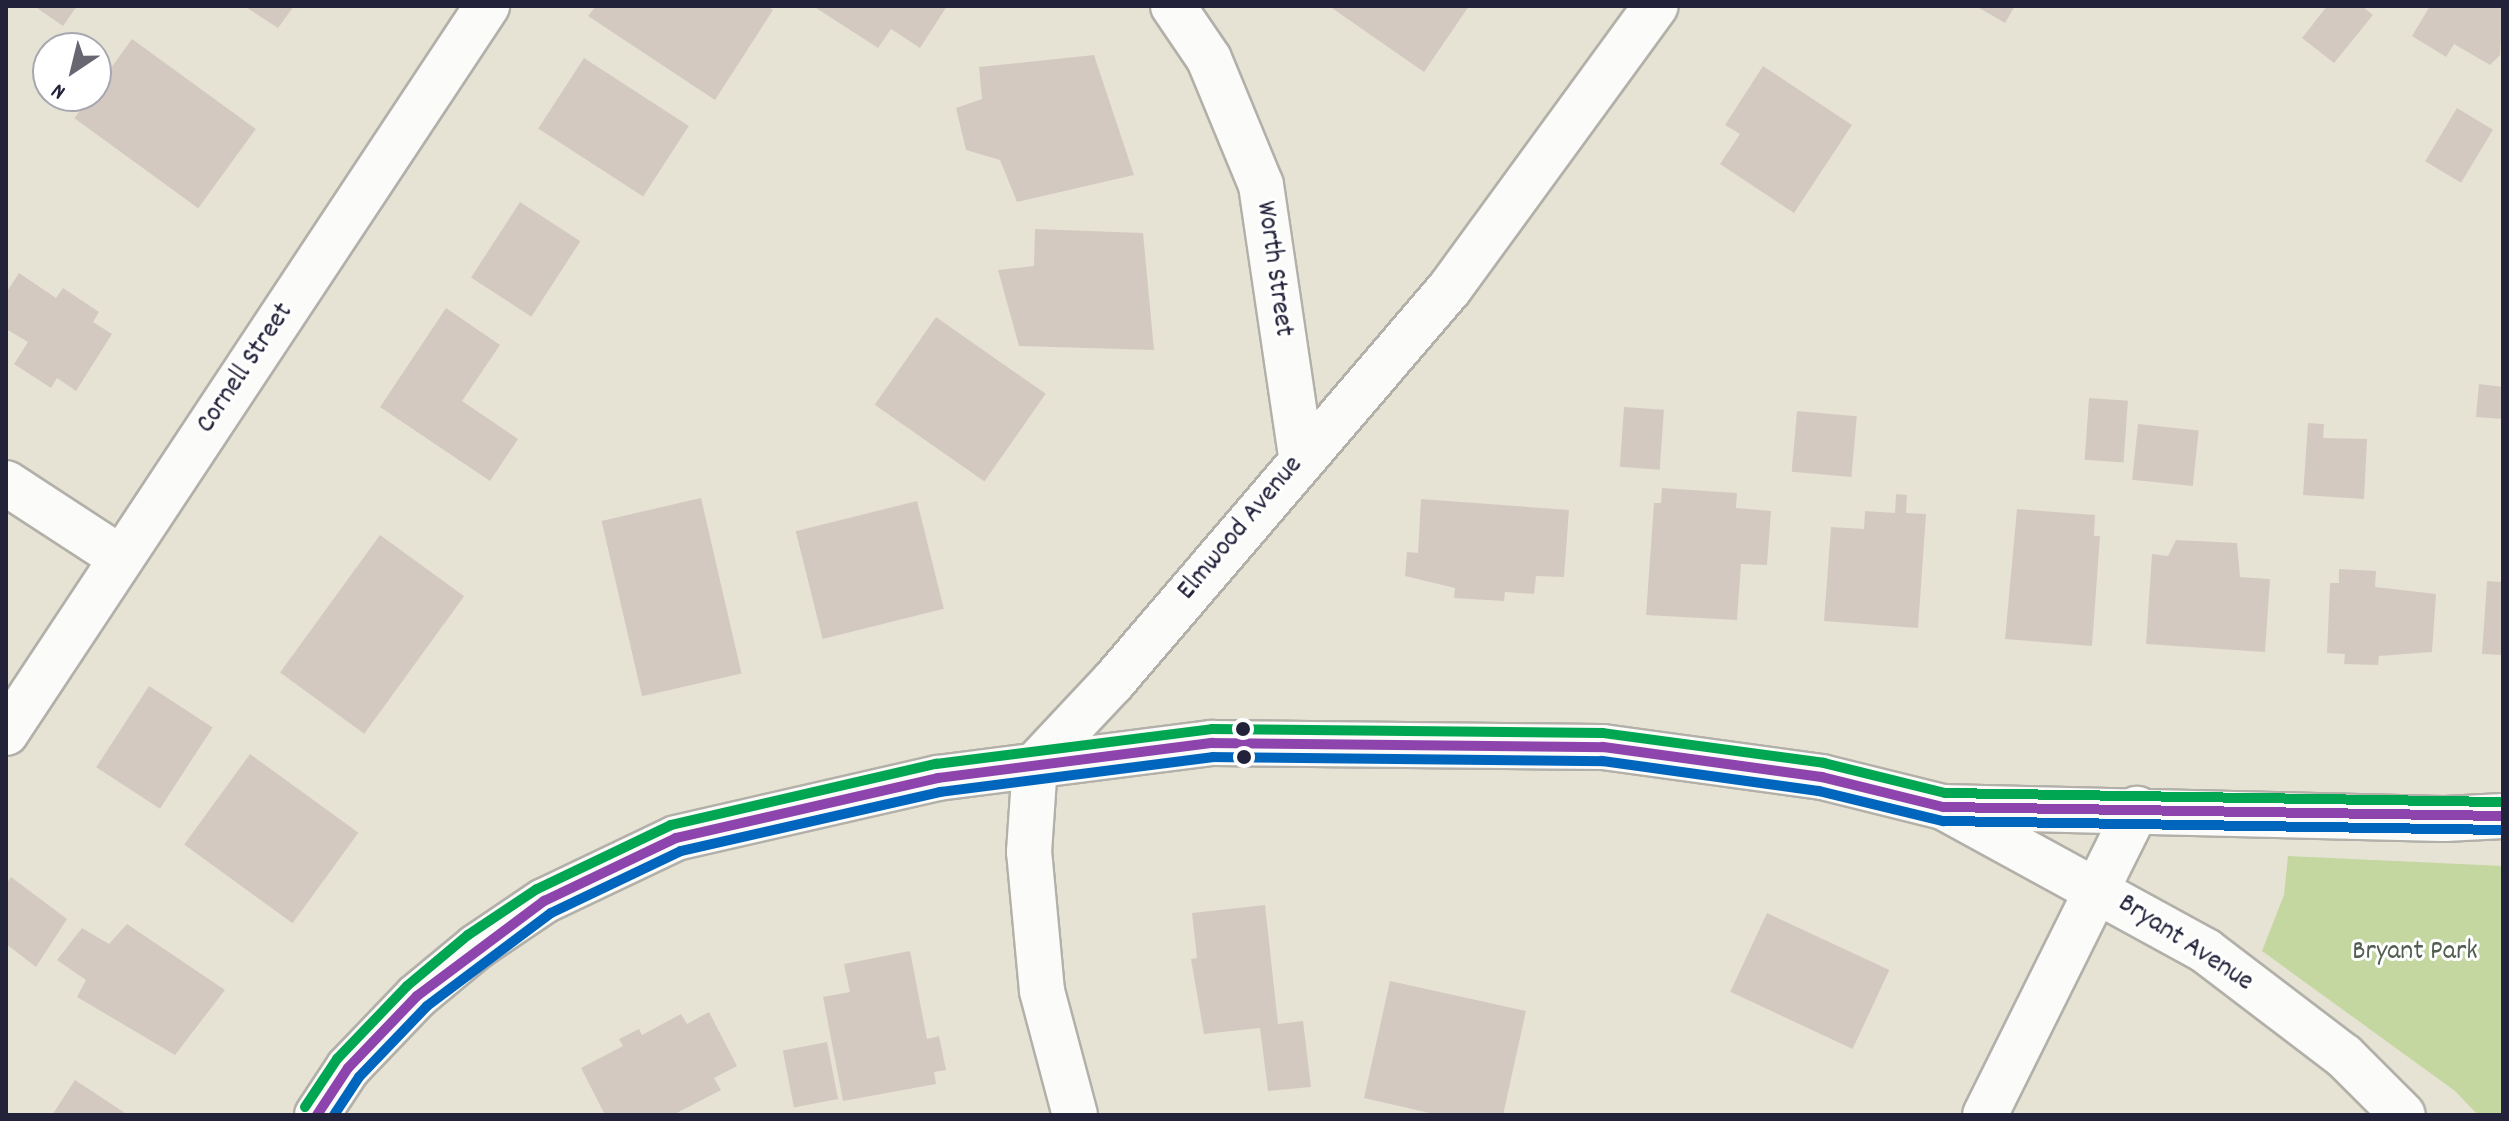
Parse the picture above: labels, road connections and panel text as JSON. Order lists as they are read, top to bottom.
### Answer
{
  "streets": {
    "street": [
      "Worth Street",
      "Cornell Street",
      "Elmwood Avenue",
      "Bryant Avenue"
    ]
  },
  "crossings": [
    ["Worth Street", "Elmwood Avenue"]
  ],
  "parks": ["Bryant Park"],
  "north": "bottom left"
}
